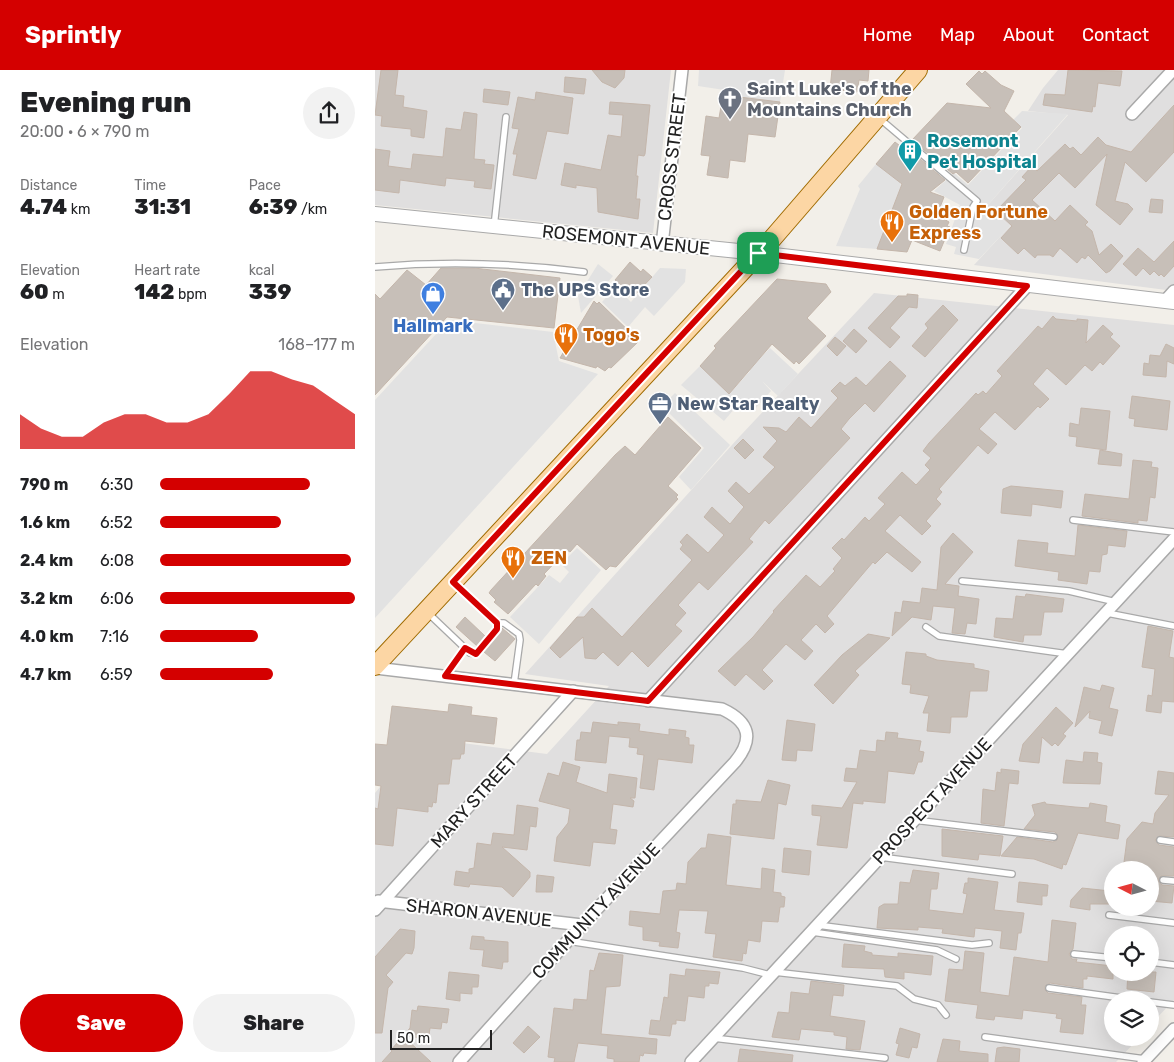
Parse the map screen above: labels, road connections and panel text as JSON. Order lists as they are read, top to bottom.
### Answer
{
  "streets": {
    "street": [
      "CROSS STREET",
      "ROSEMONT AVENUE",
      "MARY STREET",
      "PROSPECT AVENUE",
      "COMMUNITY AVENUE",
      "SHARON AVENUE"
    ]
  },
  "crossings": [
    ["CROSS STREET", "ROSEMONT AVENUE"],
    ["MARY STREET", "COMMUNITY AVENUE"],
    ["MARY STREET", "SHARON AVENUE"],
    ["COMMUNITY AVENUE", "SHARON AVENUE"]
  ],
  "places": {
    "church": ["Saint Luke's of the Mountains Church"],
    "building": ["Rosemont Pet Hospital"],
    "restaurant": ["Golden Fortune Express", "Togo's", "ZEN"],
    "public building": ["The UPS Store"],
    "shop": ["Hallmark"],
    "office": ["New Star Realty"]
  },
  "scale_bar": "50 m",
  "north": "left",
  "page": {
    "header": "Sprintly",
    "nav": [
      "Home",
      "Map",
      "About",
      "Contact"
    ],
    "heading": ["Evening run", "20:00 · 6 × 790 m"],
    "stats": [
      ["Distance", "4.74 km"],
      ["Time", "31:31"],
      ["Pace", "6:39 /km"],
      ["Elevation", "60 m"],
      ["Heart rate", "142 bpm"],
      ["kcal", "339"]
    ],
    "chart": ["Elevation", "168–177 m"],
    "list": [
      {
        "name": "790 m",
        "note": "6:30"
      },
      {
        "name": "1.6 km",
        "note": "6:52"
      },
      {
        "name": "2.4 km",
        "note": "6:08"
      },
      {
        "name": "3.2 km",
        "note": "6:06"
      },
      {
        "name": "4.0 km",
        "note": "7:16"
      },
      {
        "name": "4.7 km",
        "note": "6:59"
      }
    ],
    "buttons": ["Save", "Share"],
    "scale": "50 m"
  }
}
